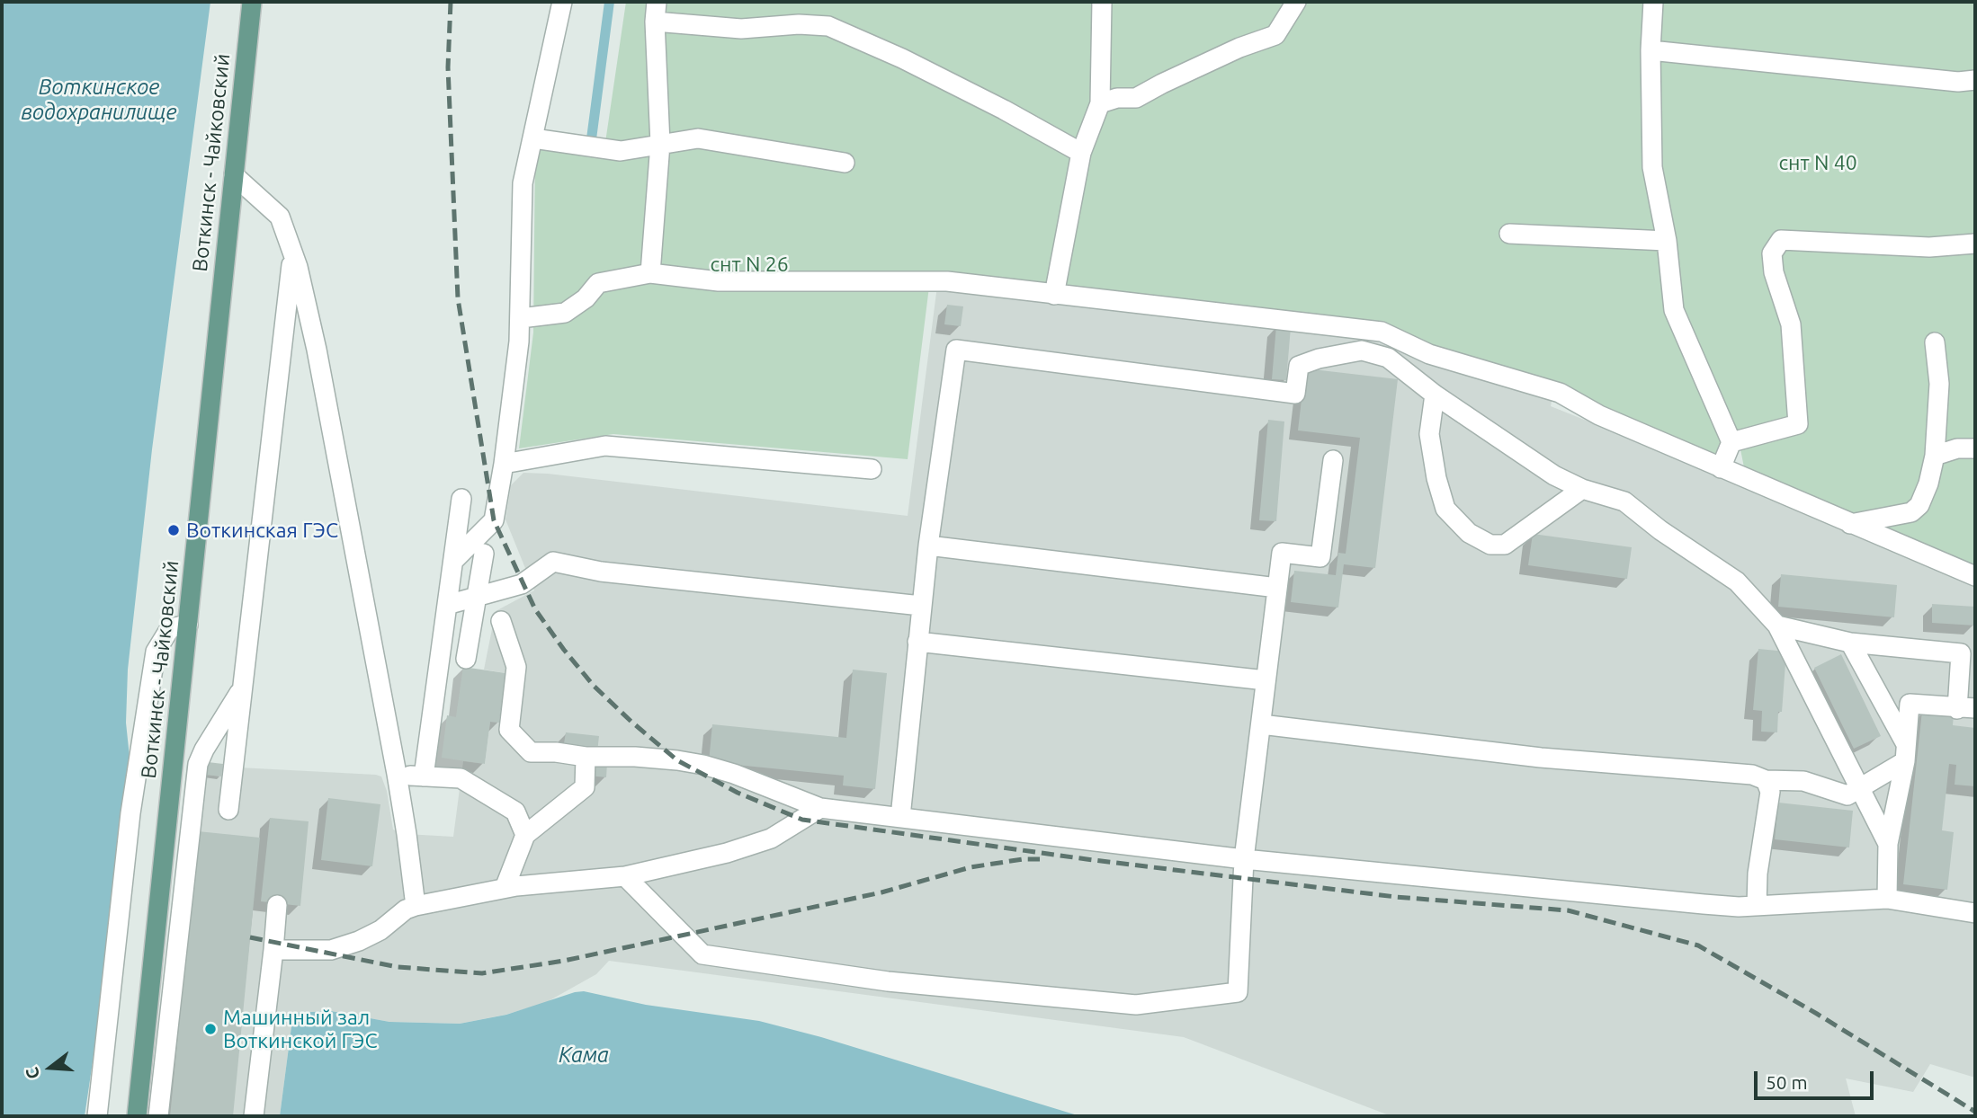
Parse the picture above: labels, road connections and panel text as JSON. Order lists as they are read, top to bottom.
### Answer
{
  "streets": {
    "main road": ["Воткинск - Чайковский"]
  },
  "water": ["Воткинское водохранилище", "Кама"],
  "parks": ["снт N 40", "снт N 26"],
  "places": ["Воткинская ГЭС", "Машинный зал Воткинской ГЭС"],
  "scale_bar": "50 m",
  "north": "left"
}
